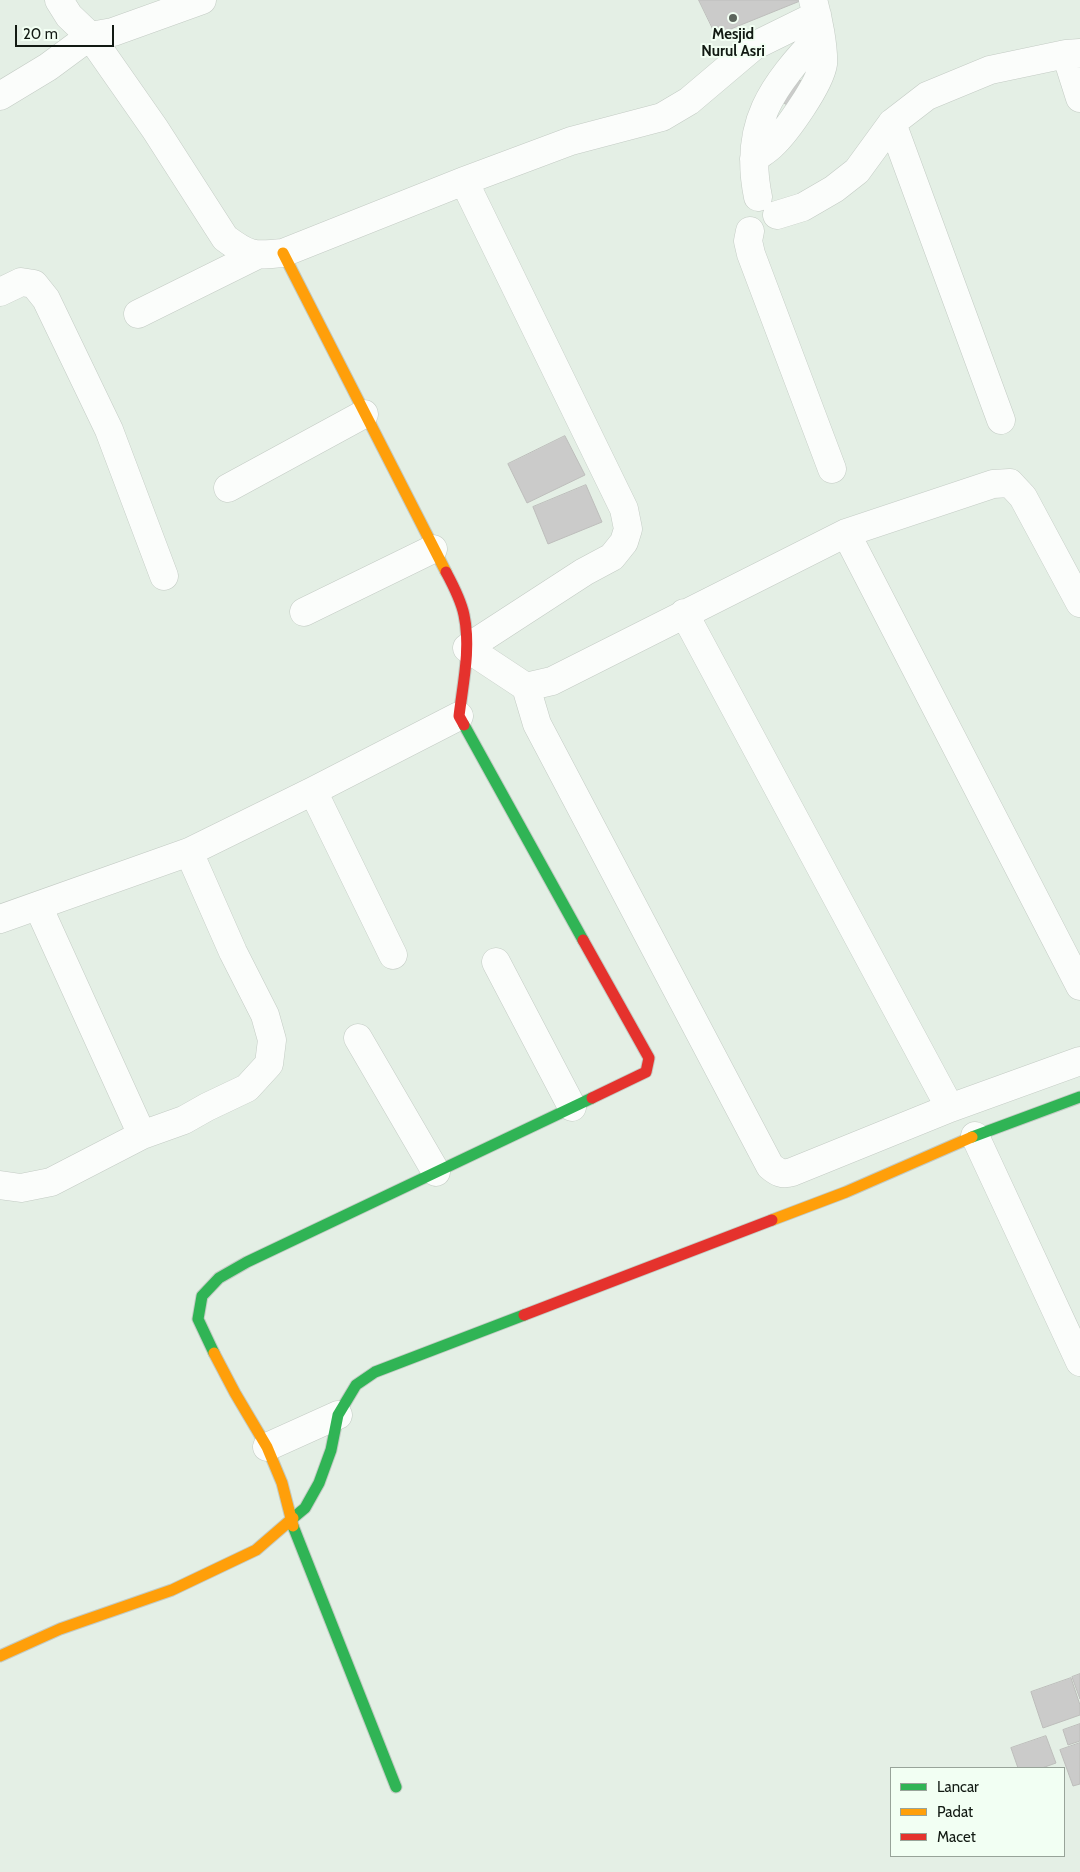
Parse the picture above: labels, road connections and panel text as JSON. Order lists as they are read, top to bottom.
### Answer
{
  "places": ["Mesjid Nurul Asri"],
  "legend": ["Lancar", "Padat", "Macet"],
  "scale_bar": "20 m"
}
